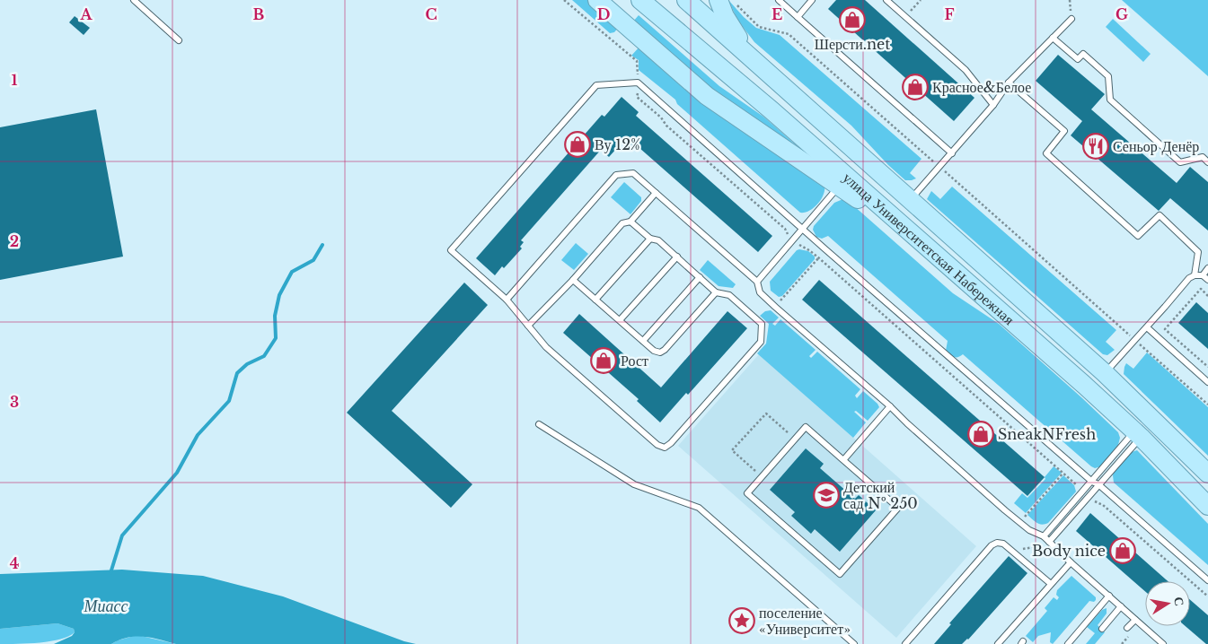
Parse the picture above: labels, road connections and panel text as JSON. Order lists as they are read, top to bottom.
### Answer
{
  "streets": {
    "main road": ["улица Университетская Набережная"]
  },
  "water": ["Миасс"],
  "places": {
    "shop": [
      "Шерсти.net",
      "Красное&Белое",
      "Ву 12%",
      "Рост",
      "SneakNFresh",
      "Body nice"
    ],
    "restaurant": ["Сеньор Денёр"],
    "school or university": ["Детский сад № 250"],
    "place": ["поселение «Университет»"]
  },
  "north": "right",
  "grid": {
    "columns": [
      "A",
      "B",
      "C",
      "D",
      "E",
      "F",
      "G"
    ],
    "rows": [
      "1",
      "2",
      "3",
      "4"
    ]
  }
}
